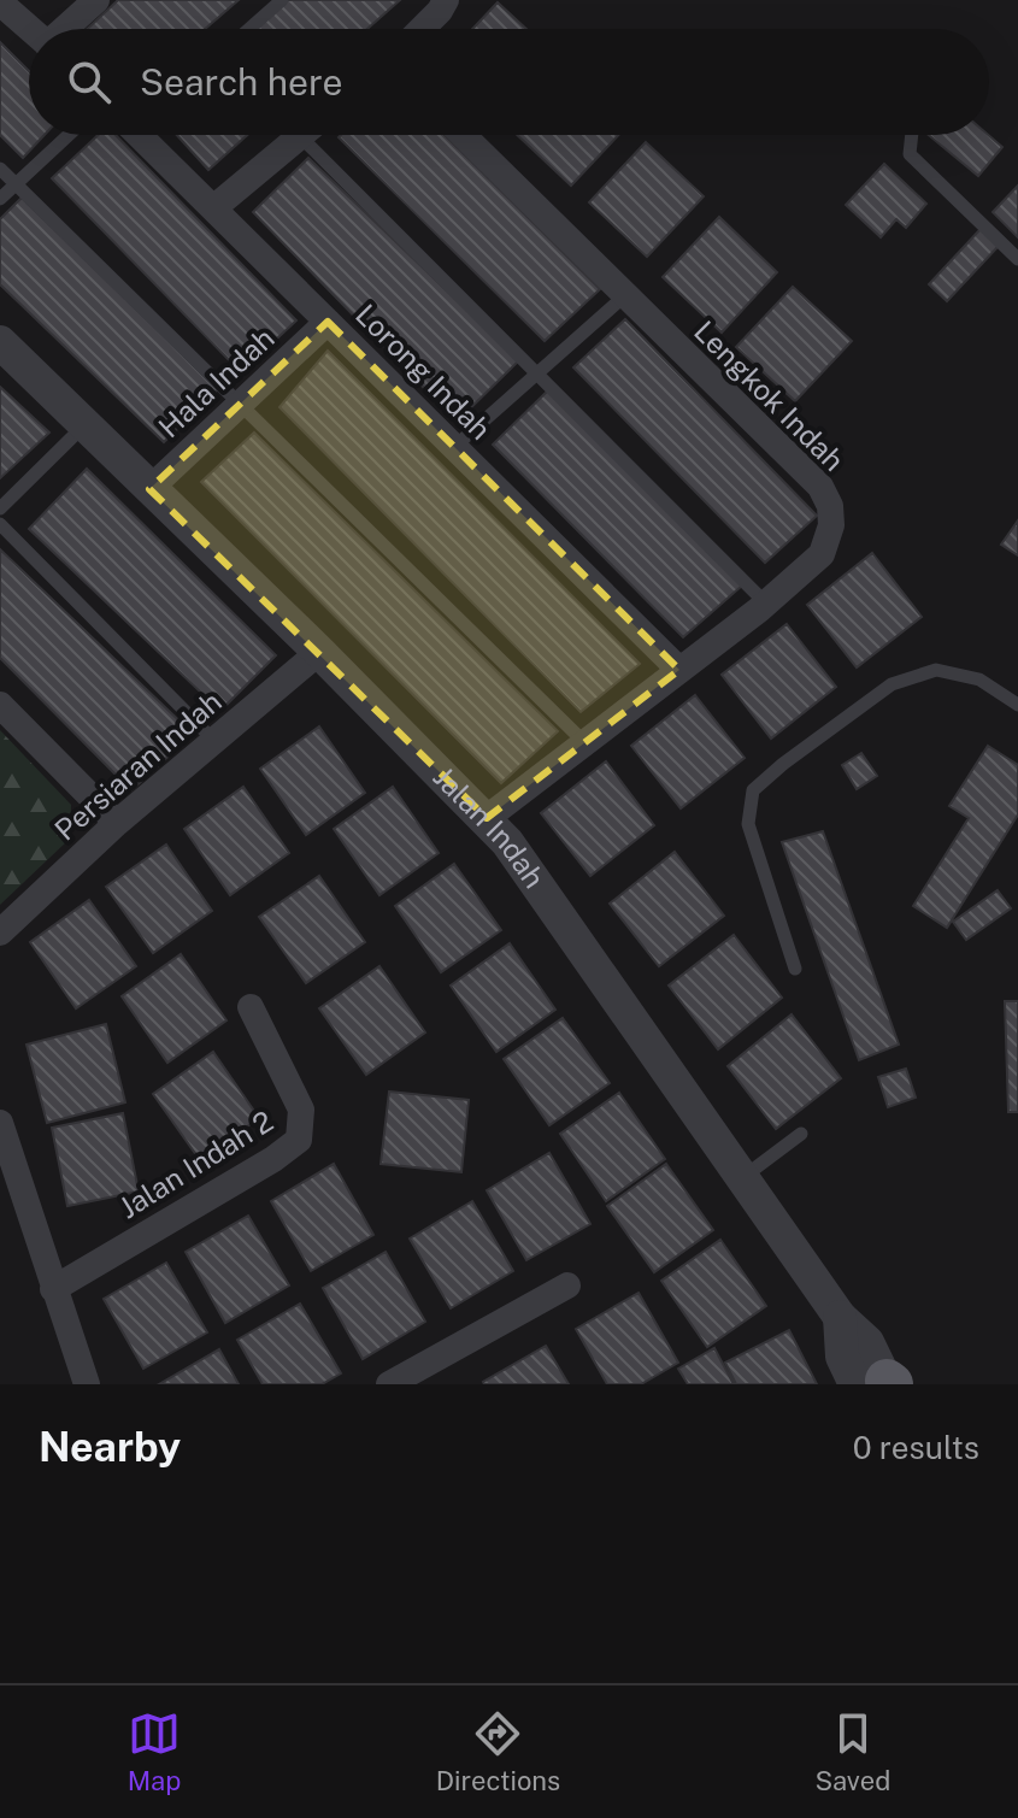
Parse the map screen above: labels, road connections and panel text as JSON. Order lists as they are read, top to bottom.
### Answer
{
  "streets": {
    "street": [
      "Lorong Indah",
      "Hala Indah",
      "Lengkok Indah",
      "Persiaran Indah",
      "Jalan Indah",
      "Jalan Indah 2"
    ]
  },
  "crossings": [
    ["Lorong Indah", "Hala Indah"],
    ["Lorong Indah", "Lengkok Indah"],
    ["Hala Indah", "Jalan Indah"],
    ["Lengkok Indah", "Jalan Indah"],
    ["Persiaran Indah", "Jalan Indah"]
  ],
  "page": {
    "search": "Search here",
    "heading": ["Nearby", "0 results"],
    "nav": ["Map", "Directions", "Saved"]
  }
}
